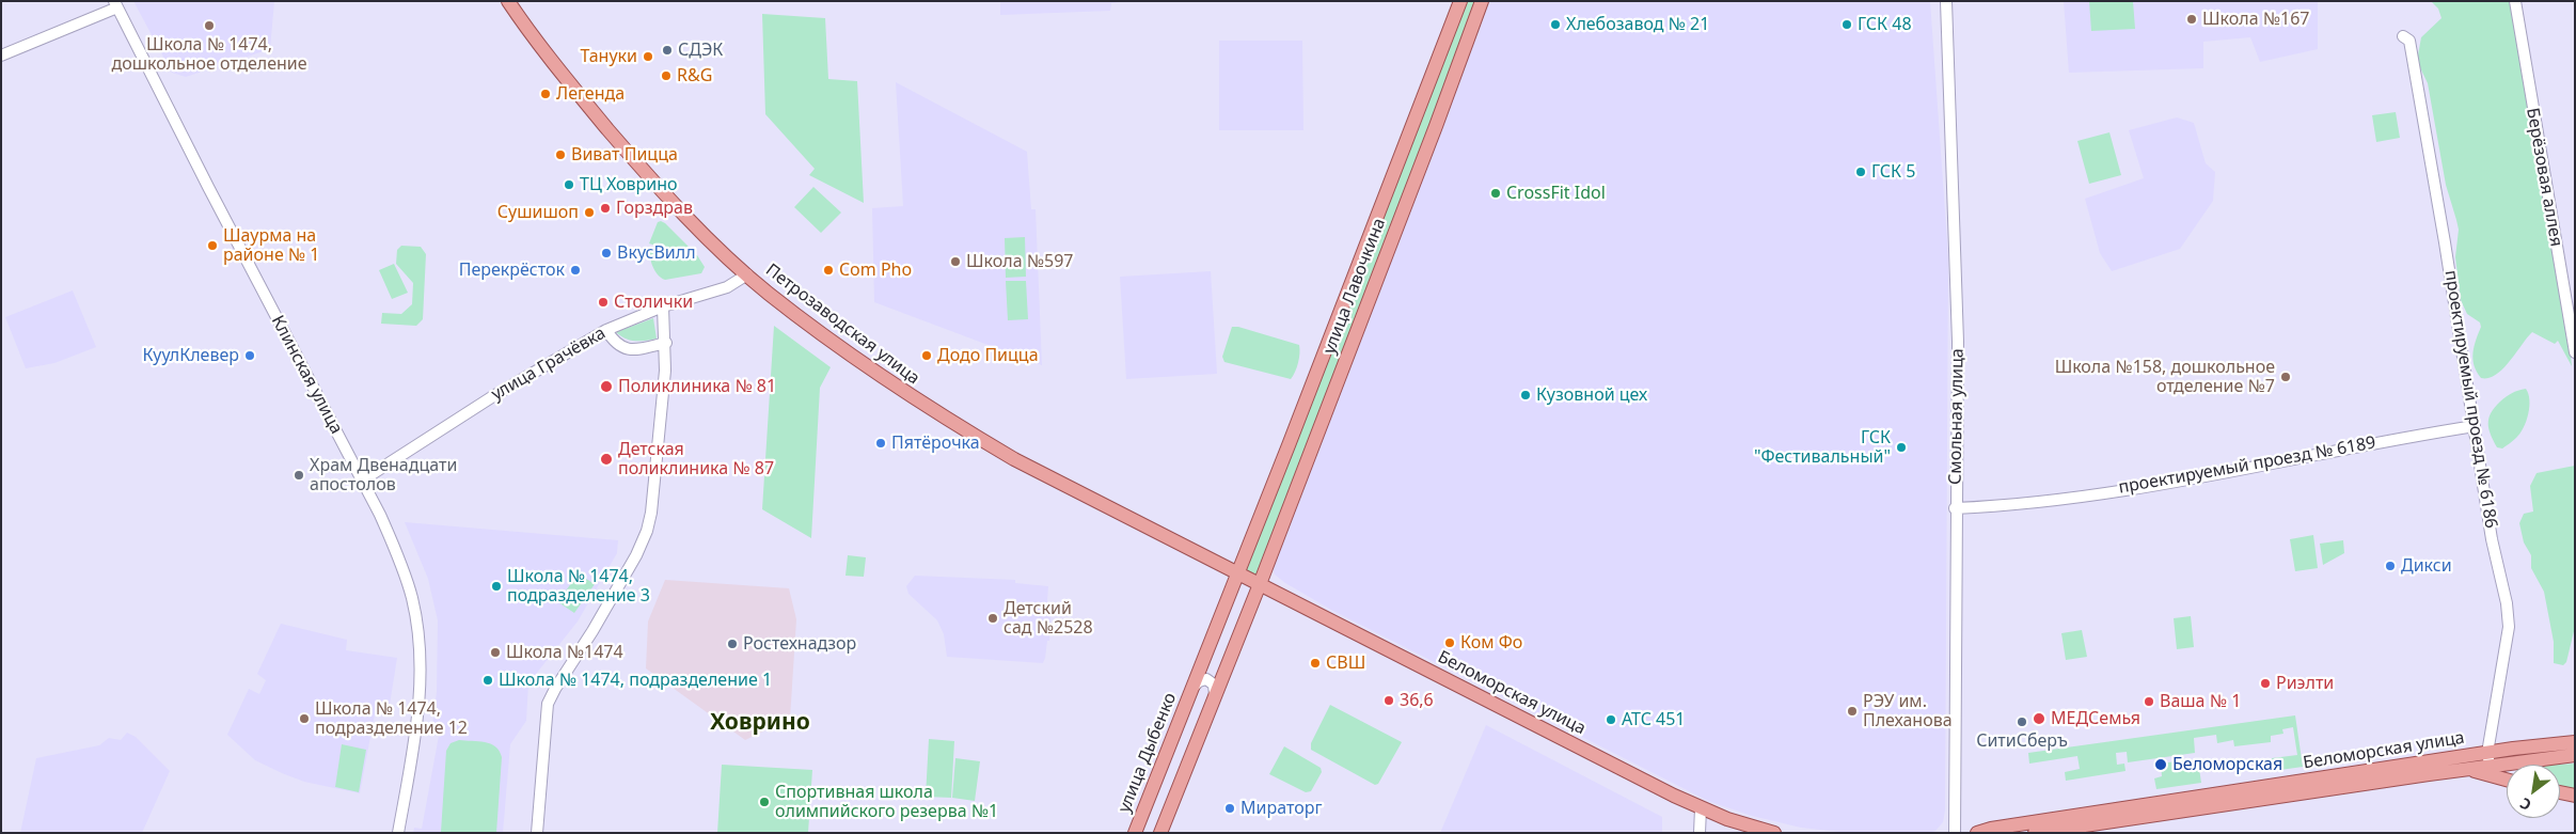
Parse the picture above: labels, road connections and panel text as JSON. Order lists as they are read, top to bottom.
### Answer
{
  "streets": {
    "main road": [
      "улица Лавочкина",
      "Петрозаводская улица",
      "Беломорская улица",
      "улица Дыбенко"
    ],
    "street": [
      "Берёзовая аллея",
      "улица Грачёвка",
      "Клинская улица",
      "проектируемый проезд № 6186",
      "Смольная улица",
      "проектируемый проезд № 6189"
    ]
  },
  "crossings": [
    ["улица Лавочкина", "Петрозаводская улица"],
    ["улица Лавочкина", "Беломорская улица"],
    ["улица Лавочкина", "улица Дыбенко"],
    ["Петрозаводская улица", "улица Грачёвка"],
    ["Петрозаводская улица", "Беломорская улица"],
    ["Петрозаводская улица", "улица Дыбенко"],
    ["улица Грачёвка", "Клинская улица"],
    ["проектируемый проезд № 6186", "проектируемый проезд № 6189"],
    ["проектируемый проезд № 6186", "Беломорская улица"],
    ["Смольная улица", "проектируемый проезд № 6189"],
    ["Беломорская улица", "улица Дыбенко"]
  ],
  "districts": ["Ховрино"],
  "places": [
    "Школа №167",
    "Хлебозавод № 21",
    "ГСК 48",
    "Школа № 1474, дошкольное отделение",
    "СДЭК",
    "Тануки",
    "R&G",
    "Легенда",
    "Виват Пицца",
    "ГСК 5",
    "ТЦ Ховрино",
    "CrossFit Idol",
    "Горздрав",
    "Сушишоп",
    "Шаурма на районе № 1",
    "ВкусВилл",
    "Школа №597",
    "Перекрёсток",
    "Com Pho",
    "Столички",
    "КуулКлевер",
    "Додо Пицца",
    "Школа №158, дошкольное отделение №7",
    "Поликлиника № 81",
    "Кузовной цех",
    "Пятёрочка",
    "ГСК \"Фестивальный\"",
    "Детская поликлиника № 87",
    "Храм Двенадцати апостолов",
    "Дикси",
    "Школа № 1474, подразделение 3",
    "Детский сад №2528",
    "Ком Фо",
    "Ростехнадзор",
    "Школа №1474",
    "СВШ",
    "Школа № 1474, подразделение 1",
    "Риэлти",
    "36,6",
    "Ваша № 1",
    "РЭУ им. Плеханова",
    "Школа № 1474, подразделение 12",
    "МЕДСемья",
    "АТС 451",
    "СитиСберъ",
    "Беломорская",
    "Спортивная школа олимпийского резерва №1",
    "Мираторг"
  ],
  "north": "bottom left"
}
